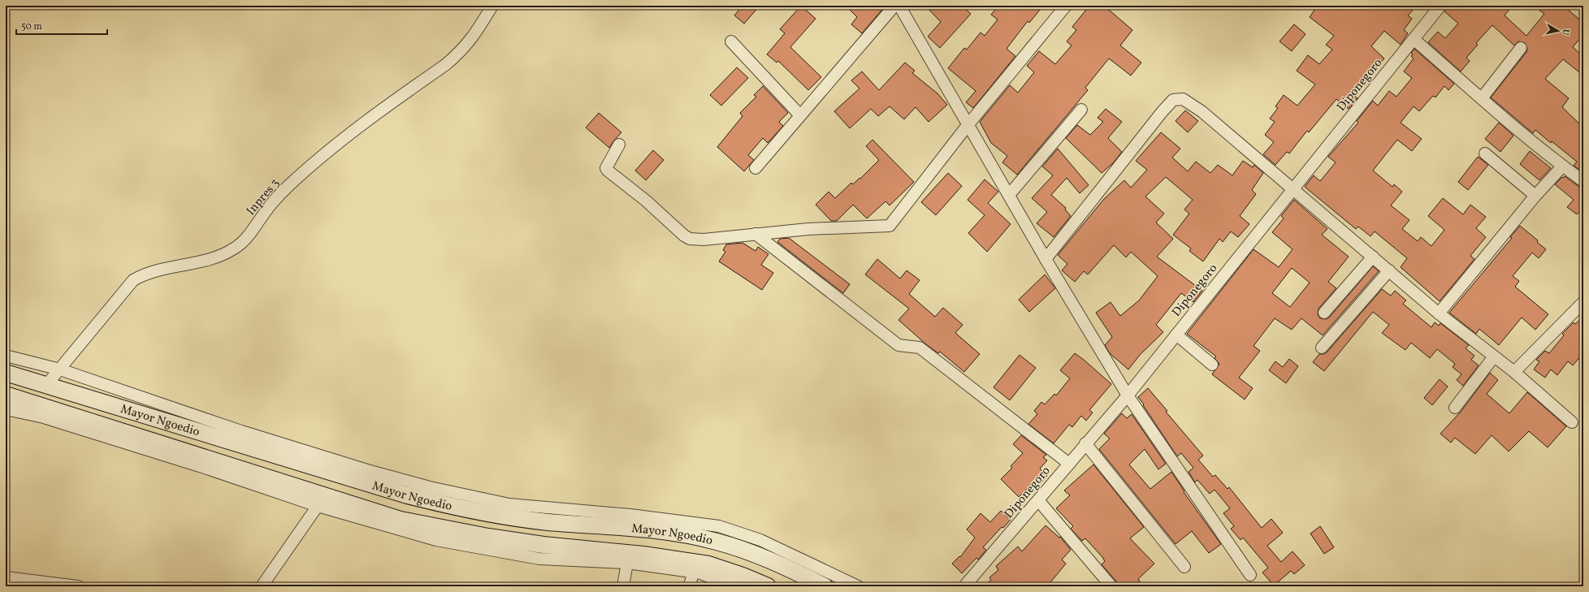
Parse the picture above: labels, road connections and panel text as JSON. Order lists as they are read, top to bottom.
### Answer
{
  "streets": {
    "street": ["Diponegoro", "Inpres 3", "Mayor Ngoedio"]
  },
  "crossings": [
    ["Inpres 3", "Mayor Ngoedio"]
  ],
  "scale_bar": "50 m",
  "north": "right"
}
